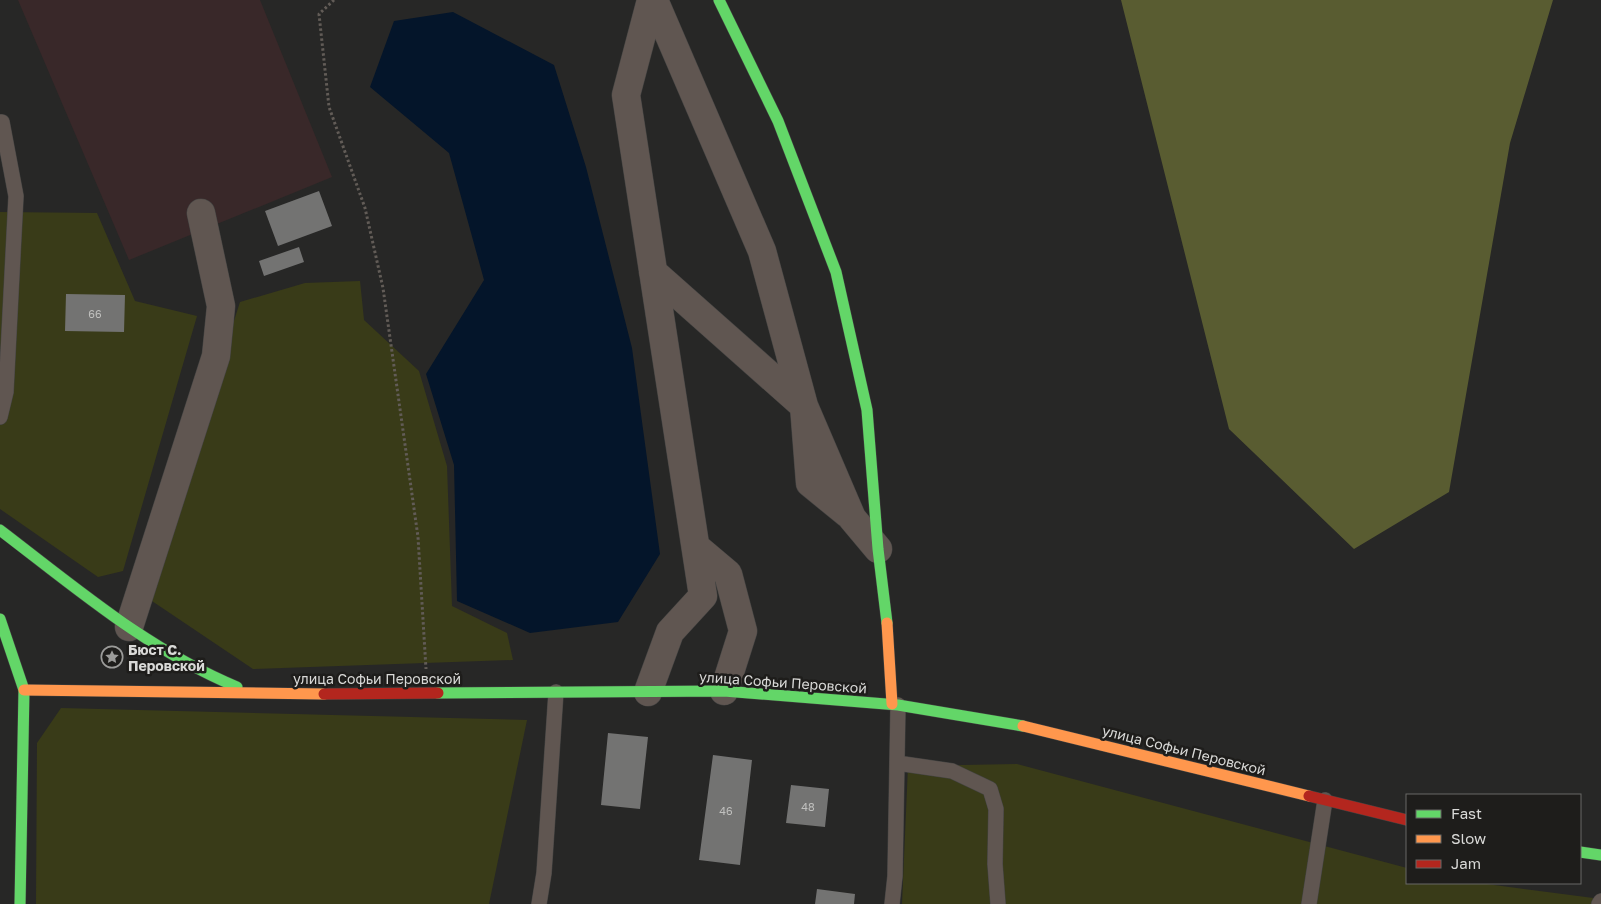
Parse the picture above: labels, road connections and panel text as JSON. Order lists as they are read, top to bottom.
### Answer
{
  "streets": {
    "street": ["улица Софьи Перовской"]
  },
  "places": {
    "place": ["Бюст С. Перовской"]
  },
  "house_numbers": ["66", "48", "46"],
  "legend": ["Fast", "Slow", "Jam"]
}
